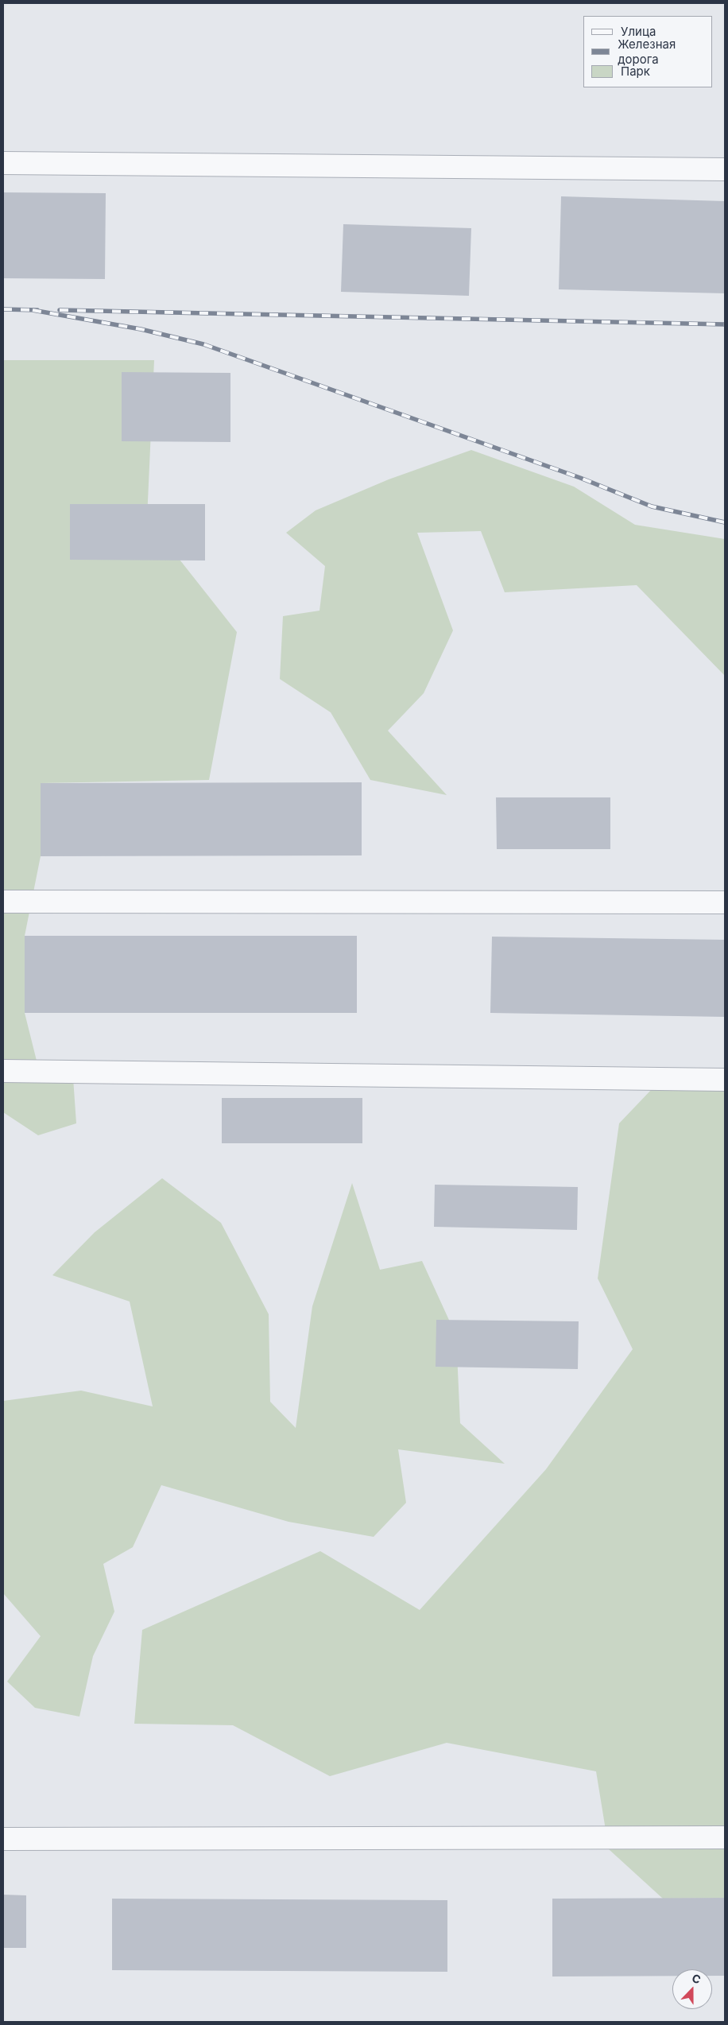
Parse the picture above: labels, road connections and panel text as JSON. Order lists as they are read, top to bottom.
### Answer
{
  "legend": ["Улица", "Железная дорога", "Парк"],
  "north": "top"
}
